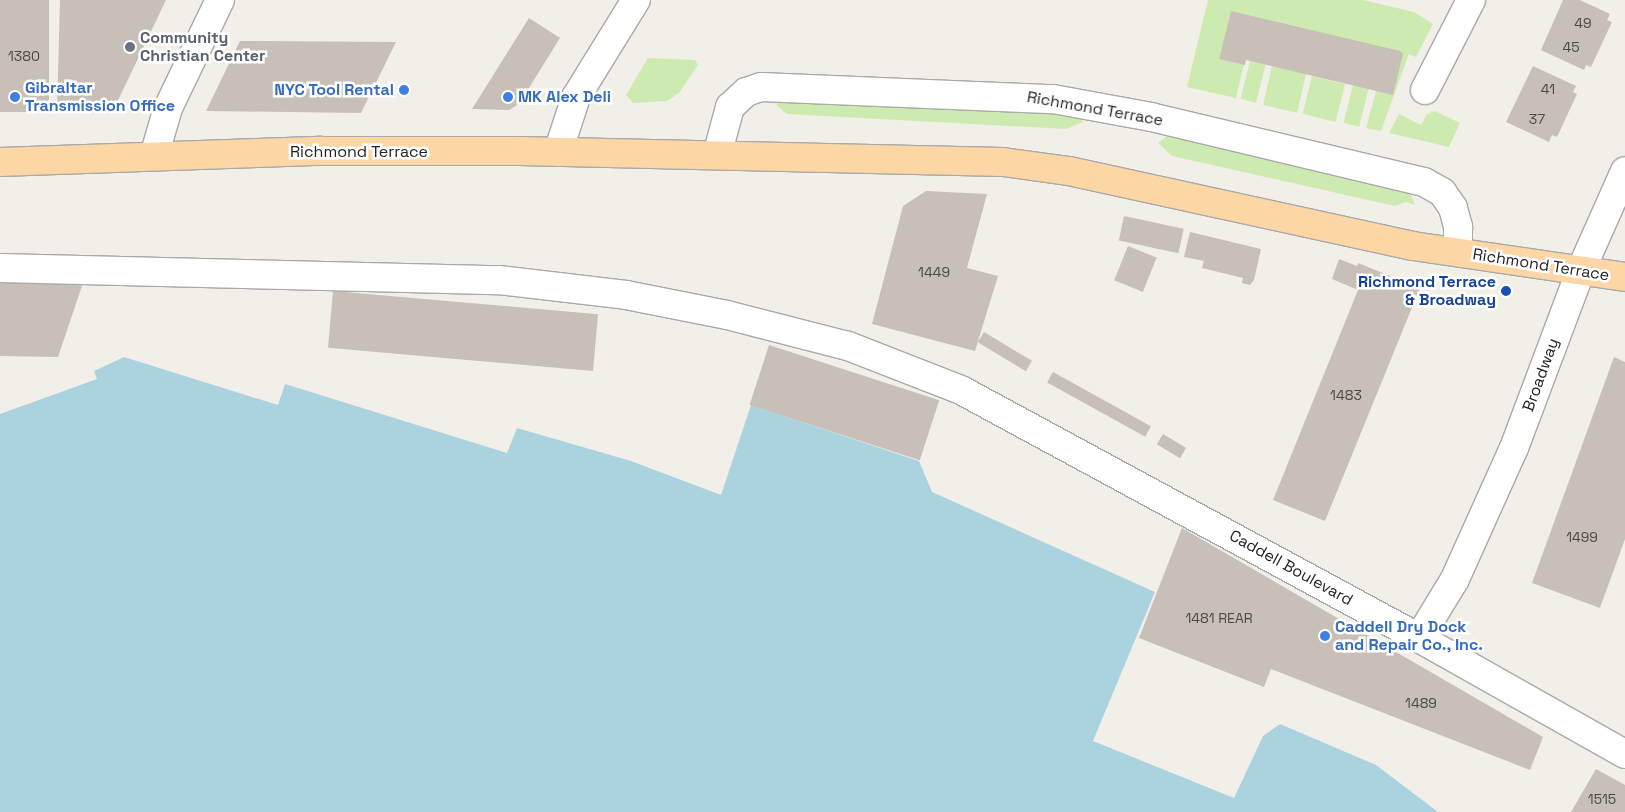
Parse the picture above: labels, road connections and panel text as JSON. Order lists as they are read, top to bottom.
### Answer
{
  "streets": {
    "main road": ["Richmond Terrace"],
    "street": ["Broadway", "Caddell Boulevard"]
  },
  "crossings": [
    ["Richmond Terrace", "Broadway"],
    ["Broadway", "Caddell Boulevard"]
  ],
  "places": [
    "Community Christian Center",
    "NYC Tool Rental",
    "Gibraltar Transmission Office",
    "MK Alex Deli",
    "Richmond Terrace & Broadway",
    "Caddell Dry Dock and Repair Co., Inc."
  ],
  "house_numbers": [
    "49",
    "45",
    "1380",
    "41",
    "37",
    "1449",
    "1483",
    "1499",
    "1481 REAR",
    "1489",
    "1515"
  ]
}
